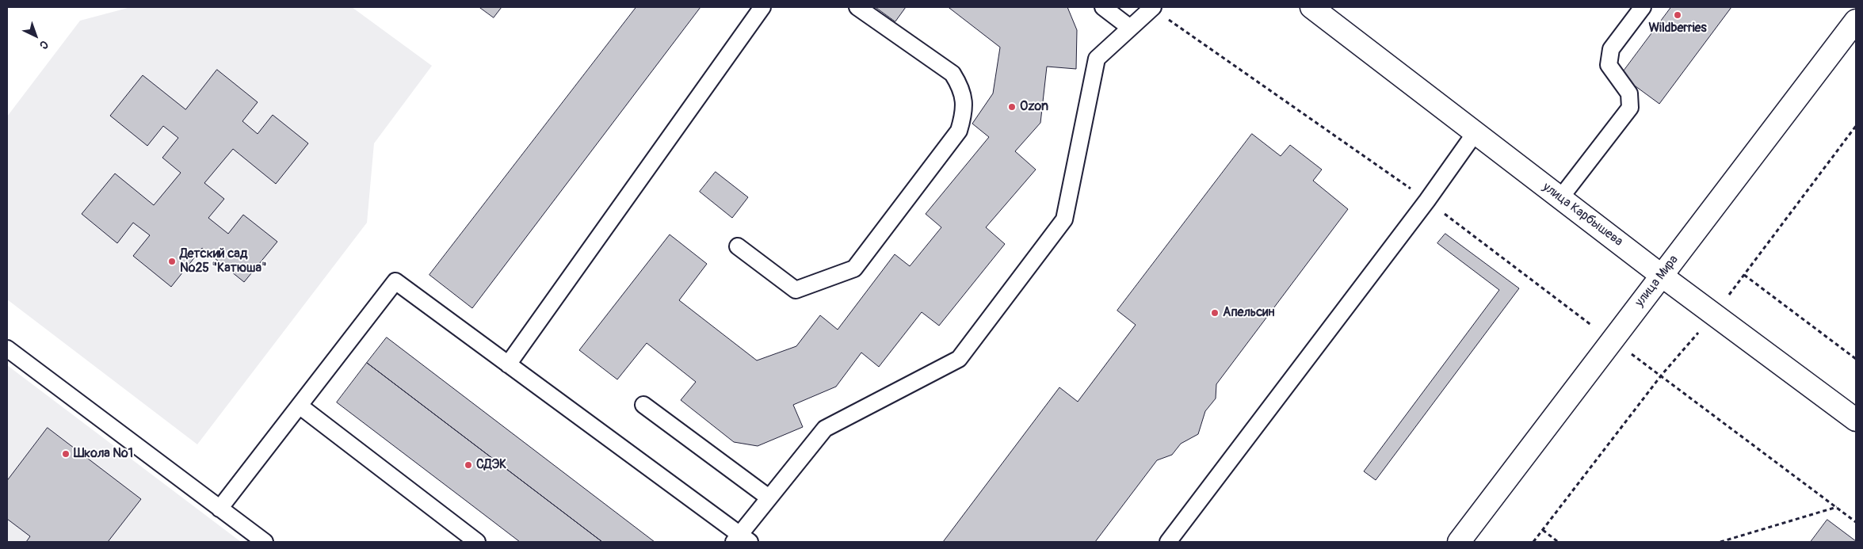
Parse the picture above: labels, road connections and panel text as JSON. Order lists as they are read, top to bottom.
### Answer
{
  "streets": {
    "street": ["улица Карбышева", "улица Мира"]
  },
  "crossings": [
    ["улица Карбышева", "улица Мира"]
  ],
  "places": [
    "Wildberries",
    "Ozon",
    "Детский сад №25 \"Катюша\"",
    "Апельсин",
    "Школа №1",
    "СДЭК"
  ],
  "north": "bottom right"
}
